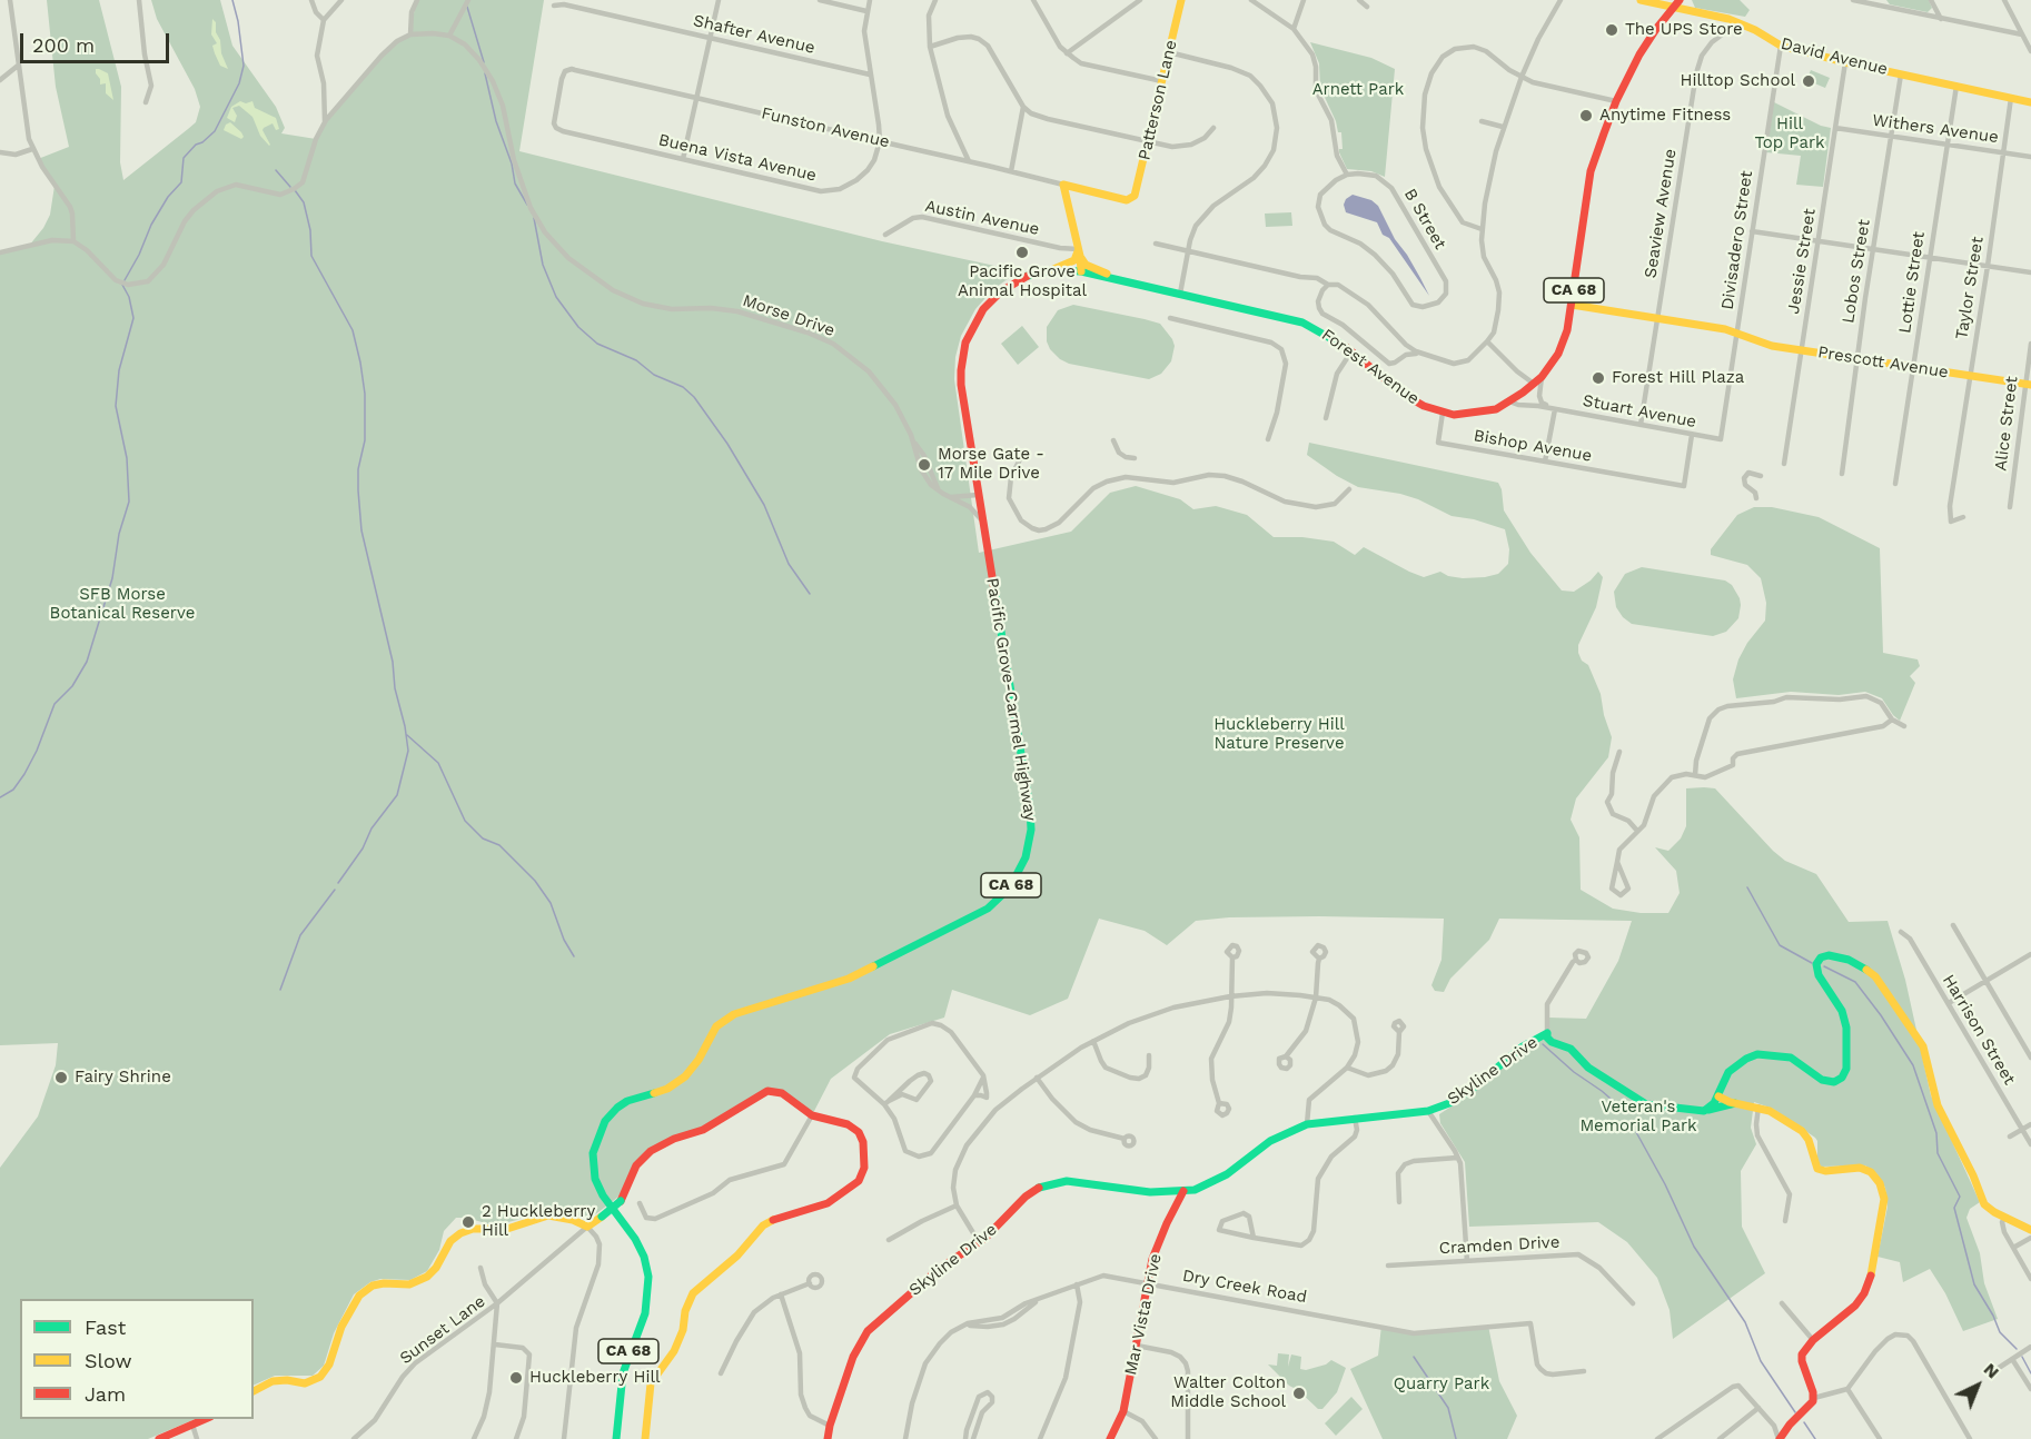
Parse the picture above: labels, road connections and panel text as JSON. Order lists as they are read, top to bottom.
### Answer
{
  "streets": {
    "street": [
      "Shafter Avenue",
      "David Avenue",
      "Patterson Lane",
      "Funston Avenue",
      "Withers Avenue",
      "Buena Vista Avenue",
      "Seaview Avenue",
      "Austin Avenue",
      "B Street",
      "Divisadero Street",
      "Jessie Street",
      "Lobos Street",
      "Lottie Street",
      "Taylor Street",
      "CA 68",
      "Morse Drive",
      "Prescott Avenue",
      "Forest Avenue",
      "Stuart Avenue",
      "Alice Street",
      "Bishop Avenue",
      "Pacific Grove-Carmel Highway",
      "Harrison Street",
      "Skyline Drive",
      "Cramden Drive",
      "Dry Creek Road",
      "Mar Vista Drive",
      "Sunset Lane"
    ]
  },
  "crossings": [
    ["David Avenue", "Seaview Avenue"],
    ["David Avenue", "Divisadero Street"],
    ["David Avenue", "Jessie Street"],
    ["David Avenue", "Lobos Street"],
    ["David Avenue", "Lottie Street"],
    ["David Avenue", "Taylor Street"],
    ["David Avenue", "Forest Avenue"],
    ["Patterson Lane", "Funston Avenue"],
    ["Funston Avenue", "Buena Vista Avenue"],
    ["Withers Avenue", "Jessie Street"],
    ["Withers Avenue", "Lobos Street"],
    ["Withers Avenue", "Lottie Street"],
    ["Withers Avenue", "Taylor Street"],
    ["Seaview Avenue", "Prescott Avenue"],
    ["Seaview Avenue", "Stuart Avenue"],
    ["Divisadero Street", "Prescott Avenue"],
    ["Divisadero Street", "Stuart Avenue"],
    ["Jessie Street", "Prescott Avenue"],
    ["Lobos Street", "Prescott Avenue"],
    ["Lottie Street", "Prescott Avenue"],
    ["Taylor Street", "Prescott Avenue"],
    ["Morse Drive", "Pacific Grove-Carmel Highway"],
    ["Prescott Avenue", "Forest Avenue"],
    ["Prescott Avenue", "Alice Street"],
    ["Forest Avenue", "Stuart Avenue"],
    ["Forest Avenue", "Bishop Avenue"],
    ["Forest Avenue", "Pacific Grove-Carmel Highway"],
    ["Stuart Avenue", "Bishop Avenue"],
    ["Skyline Drive", "Mar Vista Drive"],
    ["Dry Creek Road", "Mar Vista Drive"]
  ],
  "parks": [
    "Arnett Park",
    "Hill Top Park",
    "SFB Morse Botanical Reserve",
    "Huckleberry Hill Nature Preserve",
    "Veteran's Memorial Park",
    "Quarry Park"
  ],
  "places": [
    "The UPS Store",
    "Hilltop School",
    "Anytime Fitness",
    "Pacific Grove Animal Hospital",
    "Forest Hill Plaza",
    "Morse Gate - 17 Mile Drive",
    "Fairy Shrine",
    "2 Huckleberry Hill",
    "Huckleberry Hill",
    "Walter Colton Middle School"
  ],
  "legend": ["Fast", "Slow", "Jam"],
  "scale_bar": "200 m",
  "north": "top right"
}
